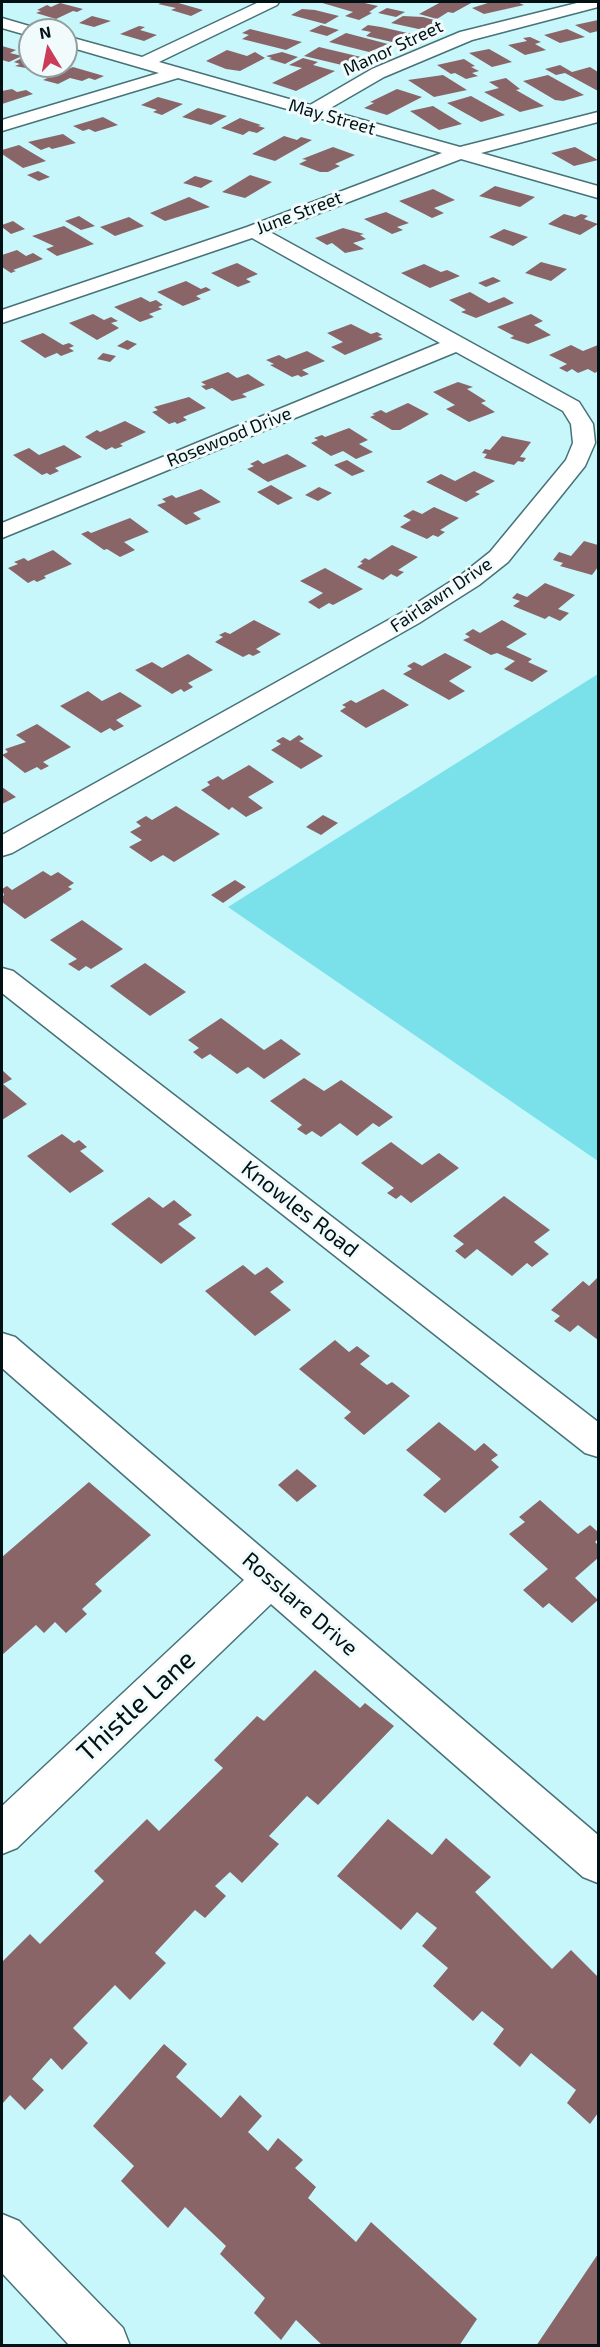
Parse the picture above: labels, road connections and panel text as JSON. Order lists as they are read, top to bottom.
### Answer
{
  "streets": {
    "street": [
      "Manor Street",
      "May Street",
      "June Street",
      "Rosewood Drive",
      "Fairlawn Drive",
      "Knowles Road",
      "Rosslare Drive",
      "Thistle Lane"
    ]
  },
  "crossings": [
    ["Manor Street", "May Street"],
    ["May Street", "June Street"],
    ["June Street", "Fairlawn Drive"],
    ["Rosewood Drive", "Fairlawn Drive"],
    ["Rosslare Drive", "Thistle Lane"]
  ],
  "north": "top"
}
